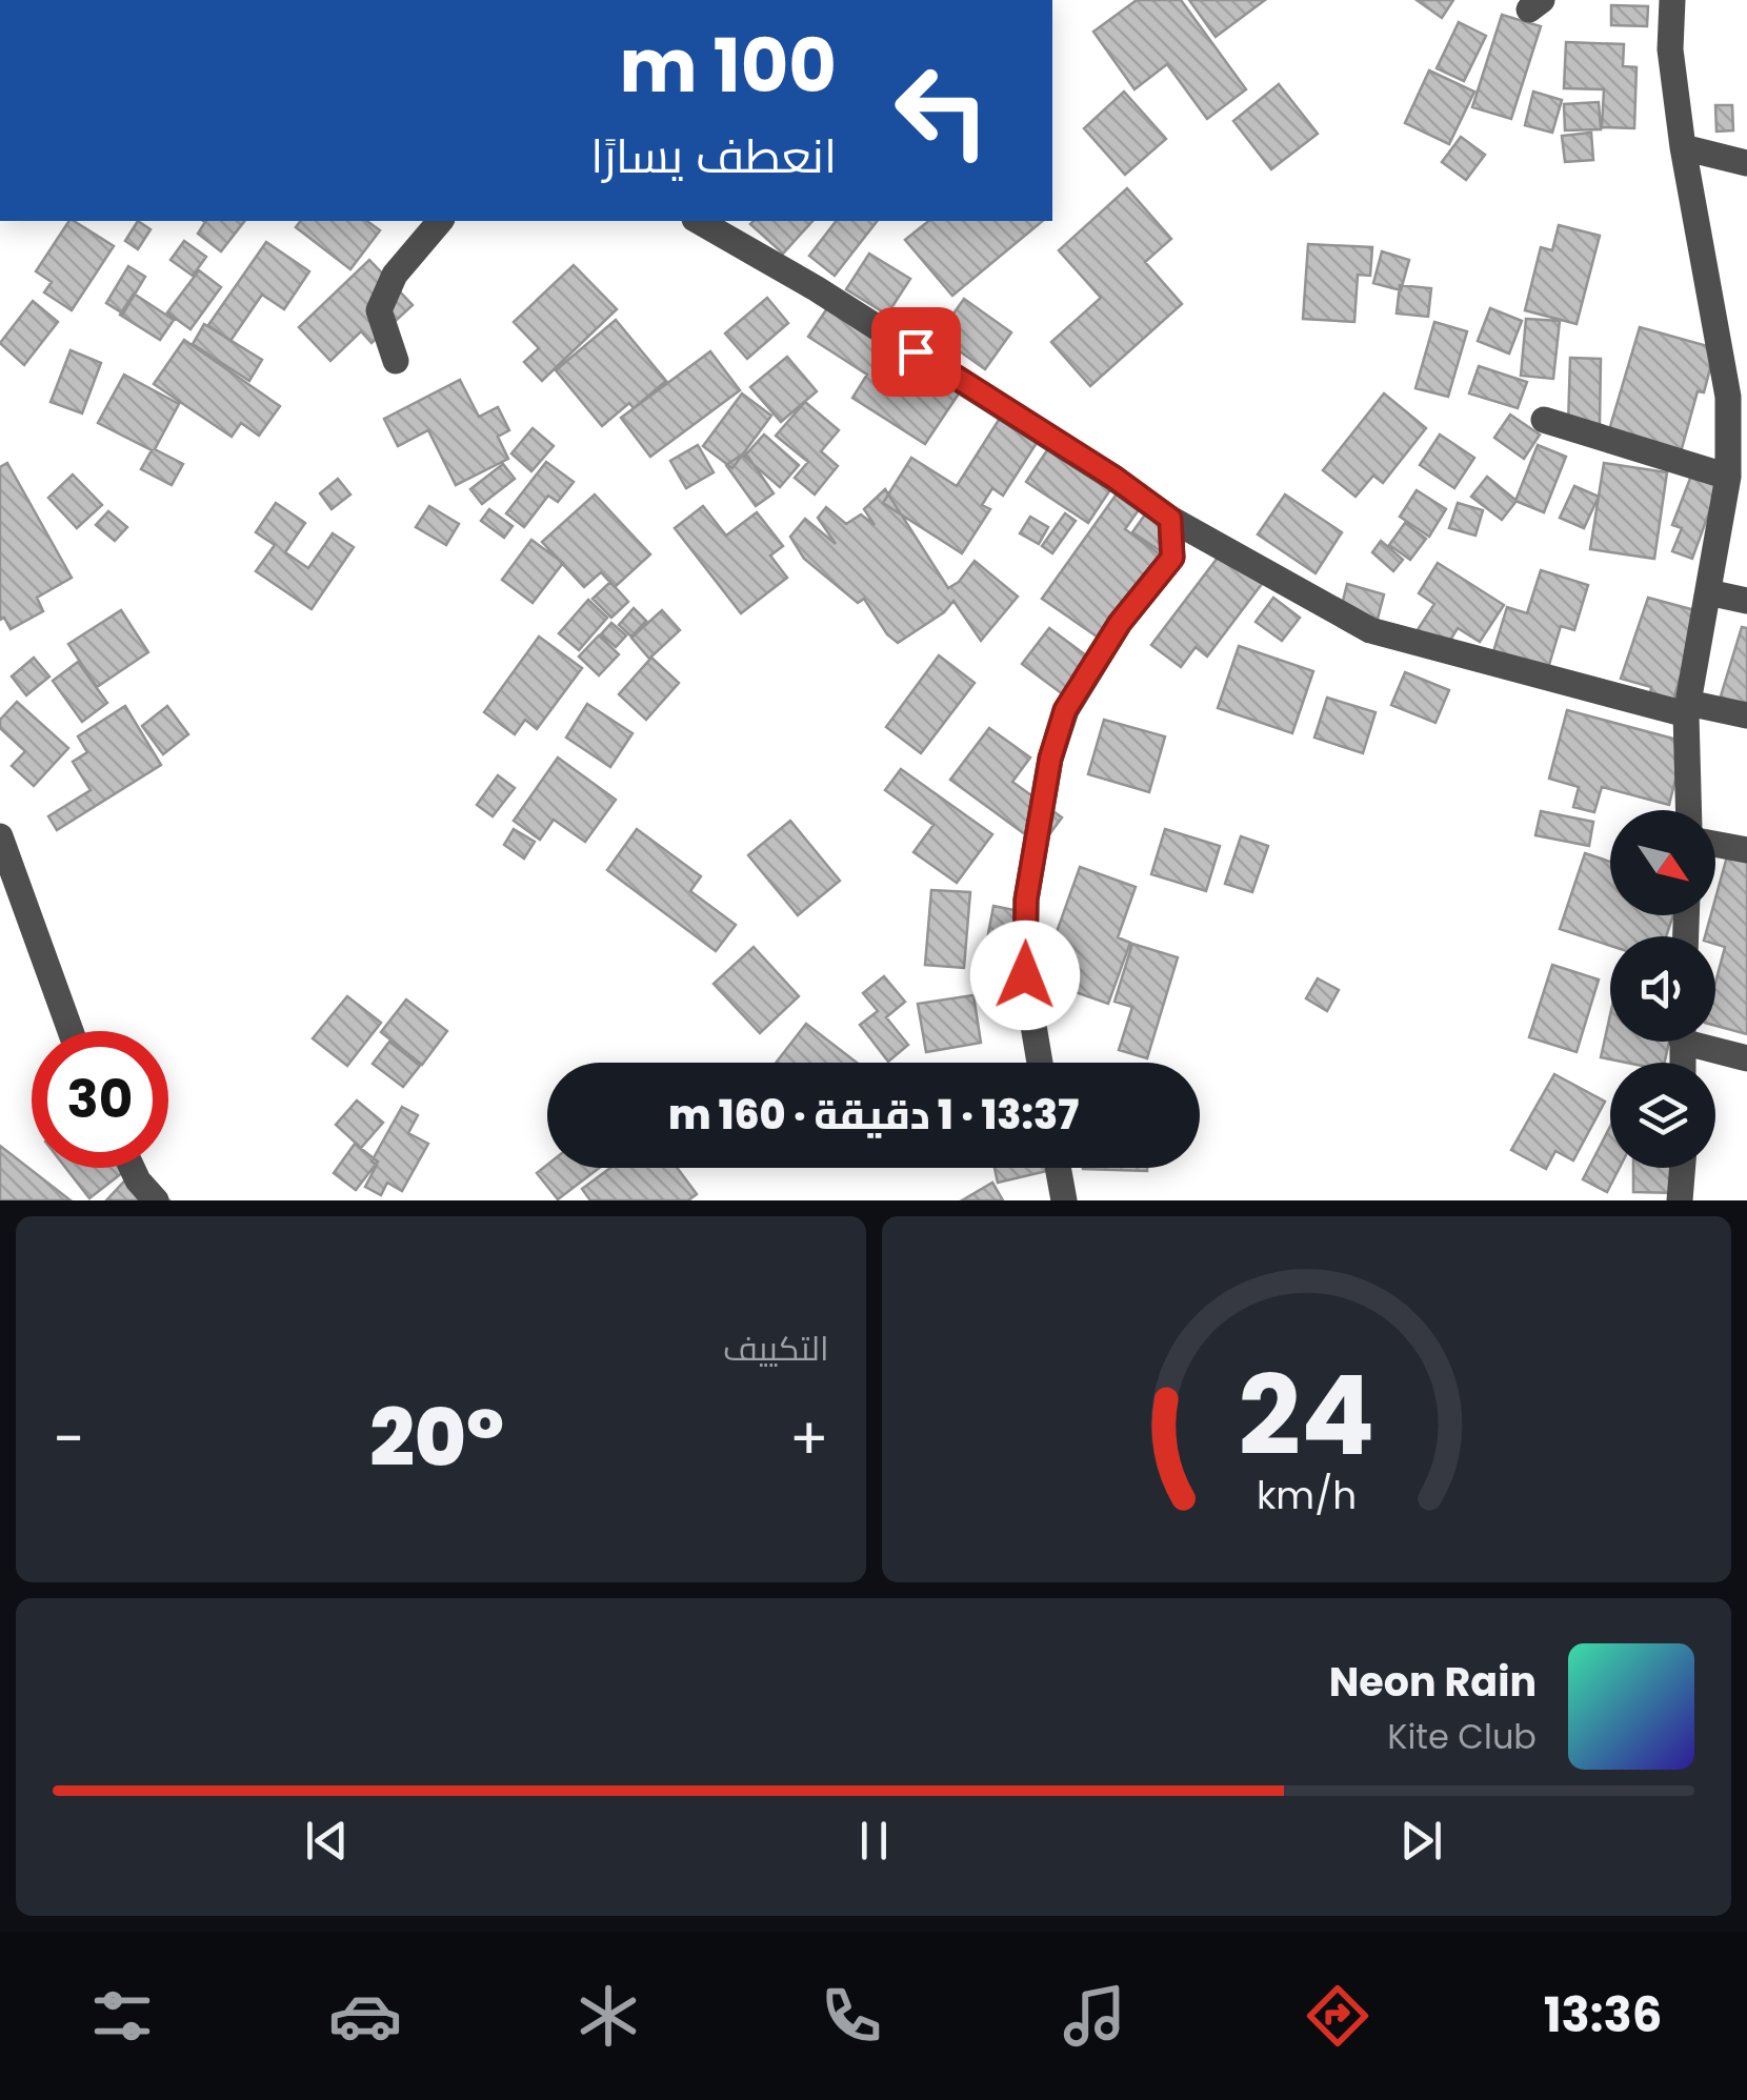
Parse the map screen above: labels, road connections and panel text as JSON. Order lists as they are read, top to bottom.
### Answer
{
  "north": "bottom right",
  "page": {
    "turn": ["100 m", "انعطف يسارًا"],
    "limit": "30",
    "trip": "13:37 · 1 دقيقة · 160 m",
    "tile": "التكييف",
    "heat": ["−", "20°", "+"],
    "song": ["Neon Rain", "Kite Club"],
    "tabs": "13:36",
    "gauge": ["24", "km/h"]
  }
}
